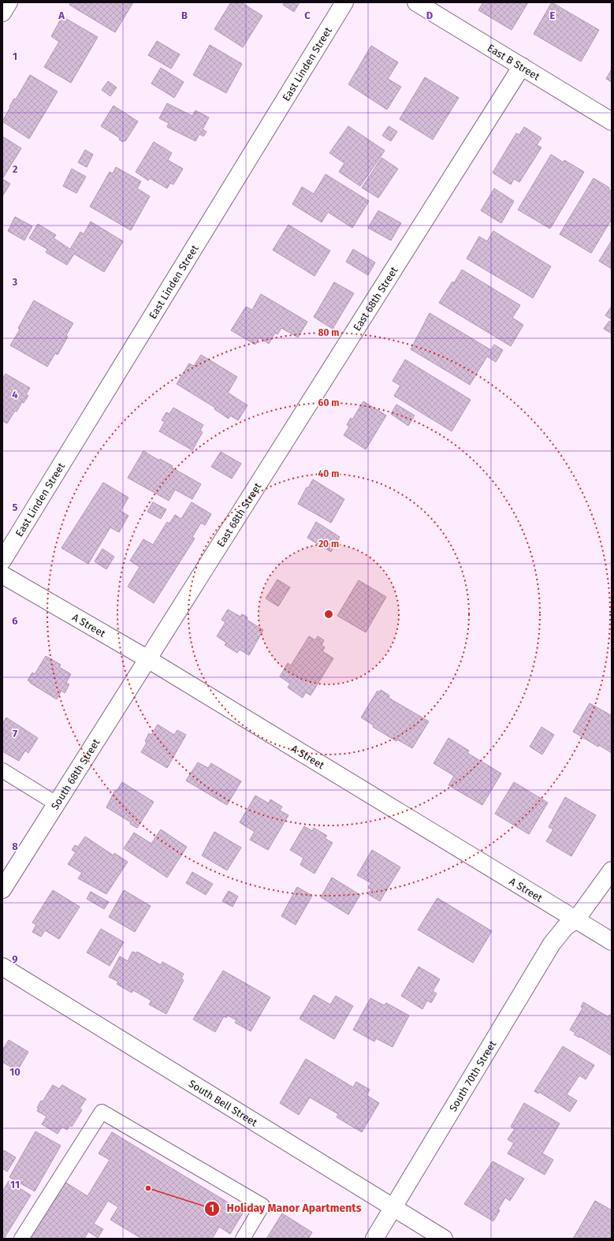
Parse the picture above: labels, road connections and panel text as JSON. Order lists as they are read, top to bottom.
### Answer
{
  "streets": {
    "street": [
      "East B Street",
      "East Linden Street",
      "East 68th Street",
      "A Street",
      "South 68th Street",
      "South 70th Street",
      "South Bell Street"
    ]
  },
  "crossings": [
    ["East B Street", "East 68th Street"],
    ["East 68th Street", "A Street"],
    ["East 68th Street", "South 68th Street"],
    ["A Street", "South 68th Street"],
    ["A Street", "South 70th Street"],
    ["South 70th Street", "South Bell Street"]
  ],
  "places": ["Holiday Manor Apartments"],
  "grid": {
    "columns": [
      "A",
      "B",
      "C",
      "D",
      "E"
    ],
    "rows": [
      "1",
      "2",
      "3",
      "4",
      "5",
      "6",
      "7",
      "8",
      "9",
      "10",
      "11"
    ]
  },
  "rings": [
    "80 m",
    "60 m",
    "40 m",
    "20 m"
  ]
}
